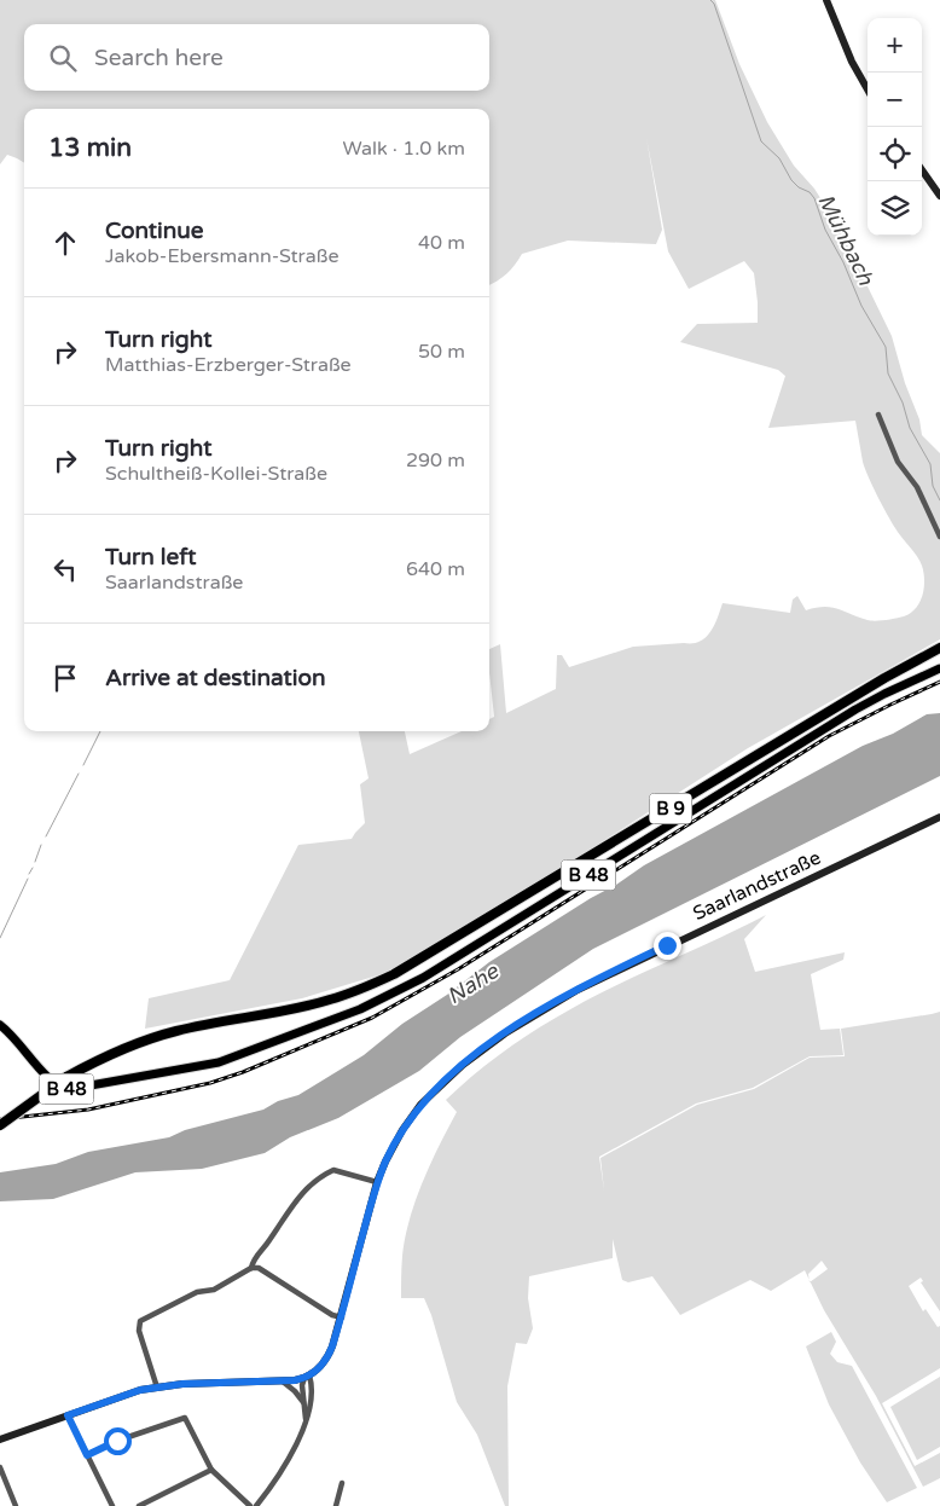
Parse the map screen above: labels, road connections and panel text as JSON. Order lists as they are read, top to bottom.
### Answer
{
  "streets": {
    "highway": ["B 9"],
    "main road": ["B 48", "Saarlandstraße"]
  },
  "water": ["Mühbach", "Nahe"],
  "page": {
    "map_buttons": ["+", "−"],
    "search": "Search here",
    "heading": ["13 min", "Walk · 1.0 km"],
    "list": [
      ["Continue", "Jakob-Ebersmann-Straße", "40 m"],
      ["Turn right", "Matthias-Erzberger-Straße", "50 m"],
      ["Turn right", "Schultheiß-Kollei-Straße", "290 m"],
      ["Turn left", "Saarlandstraße", "640 m"],
      "Arrive at destination"
    ]
  }
}
